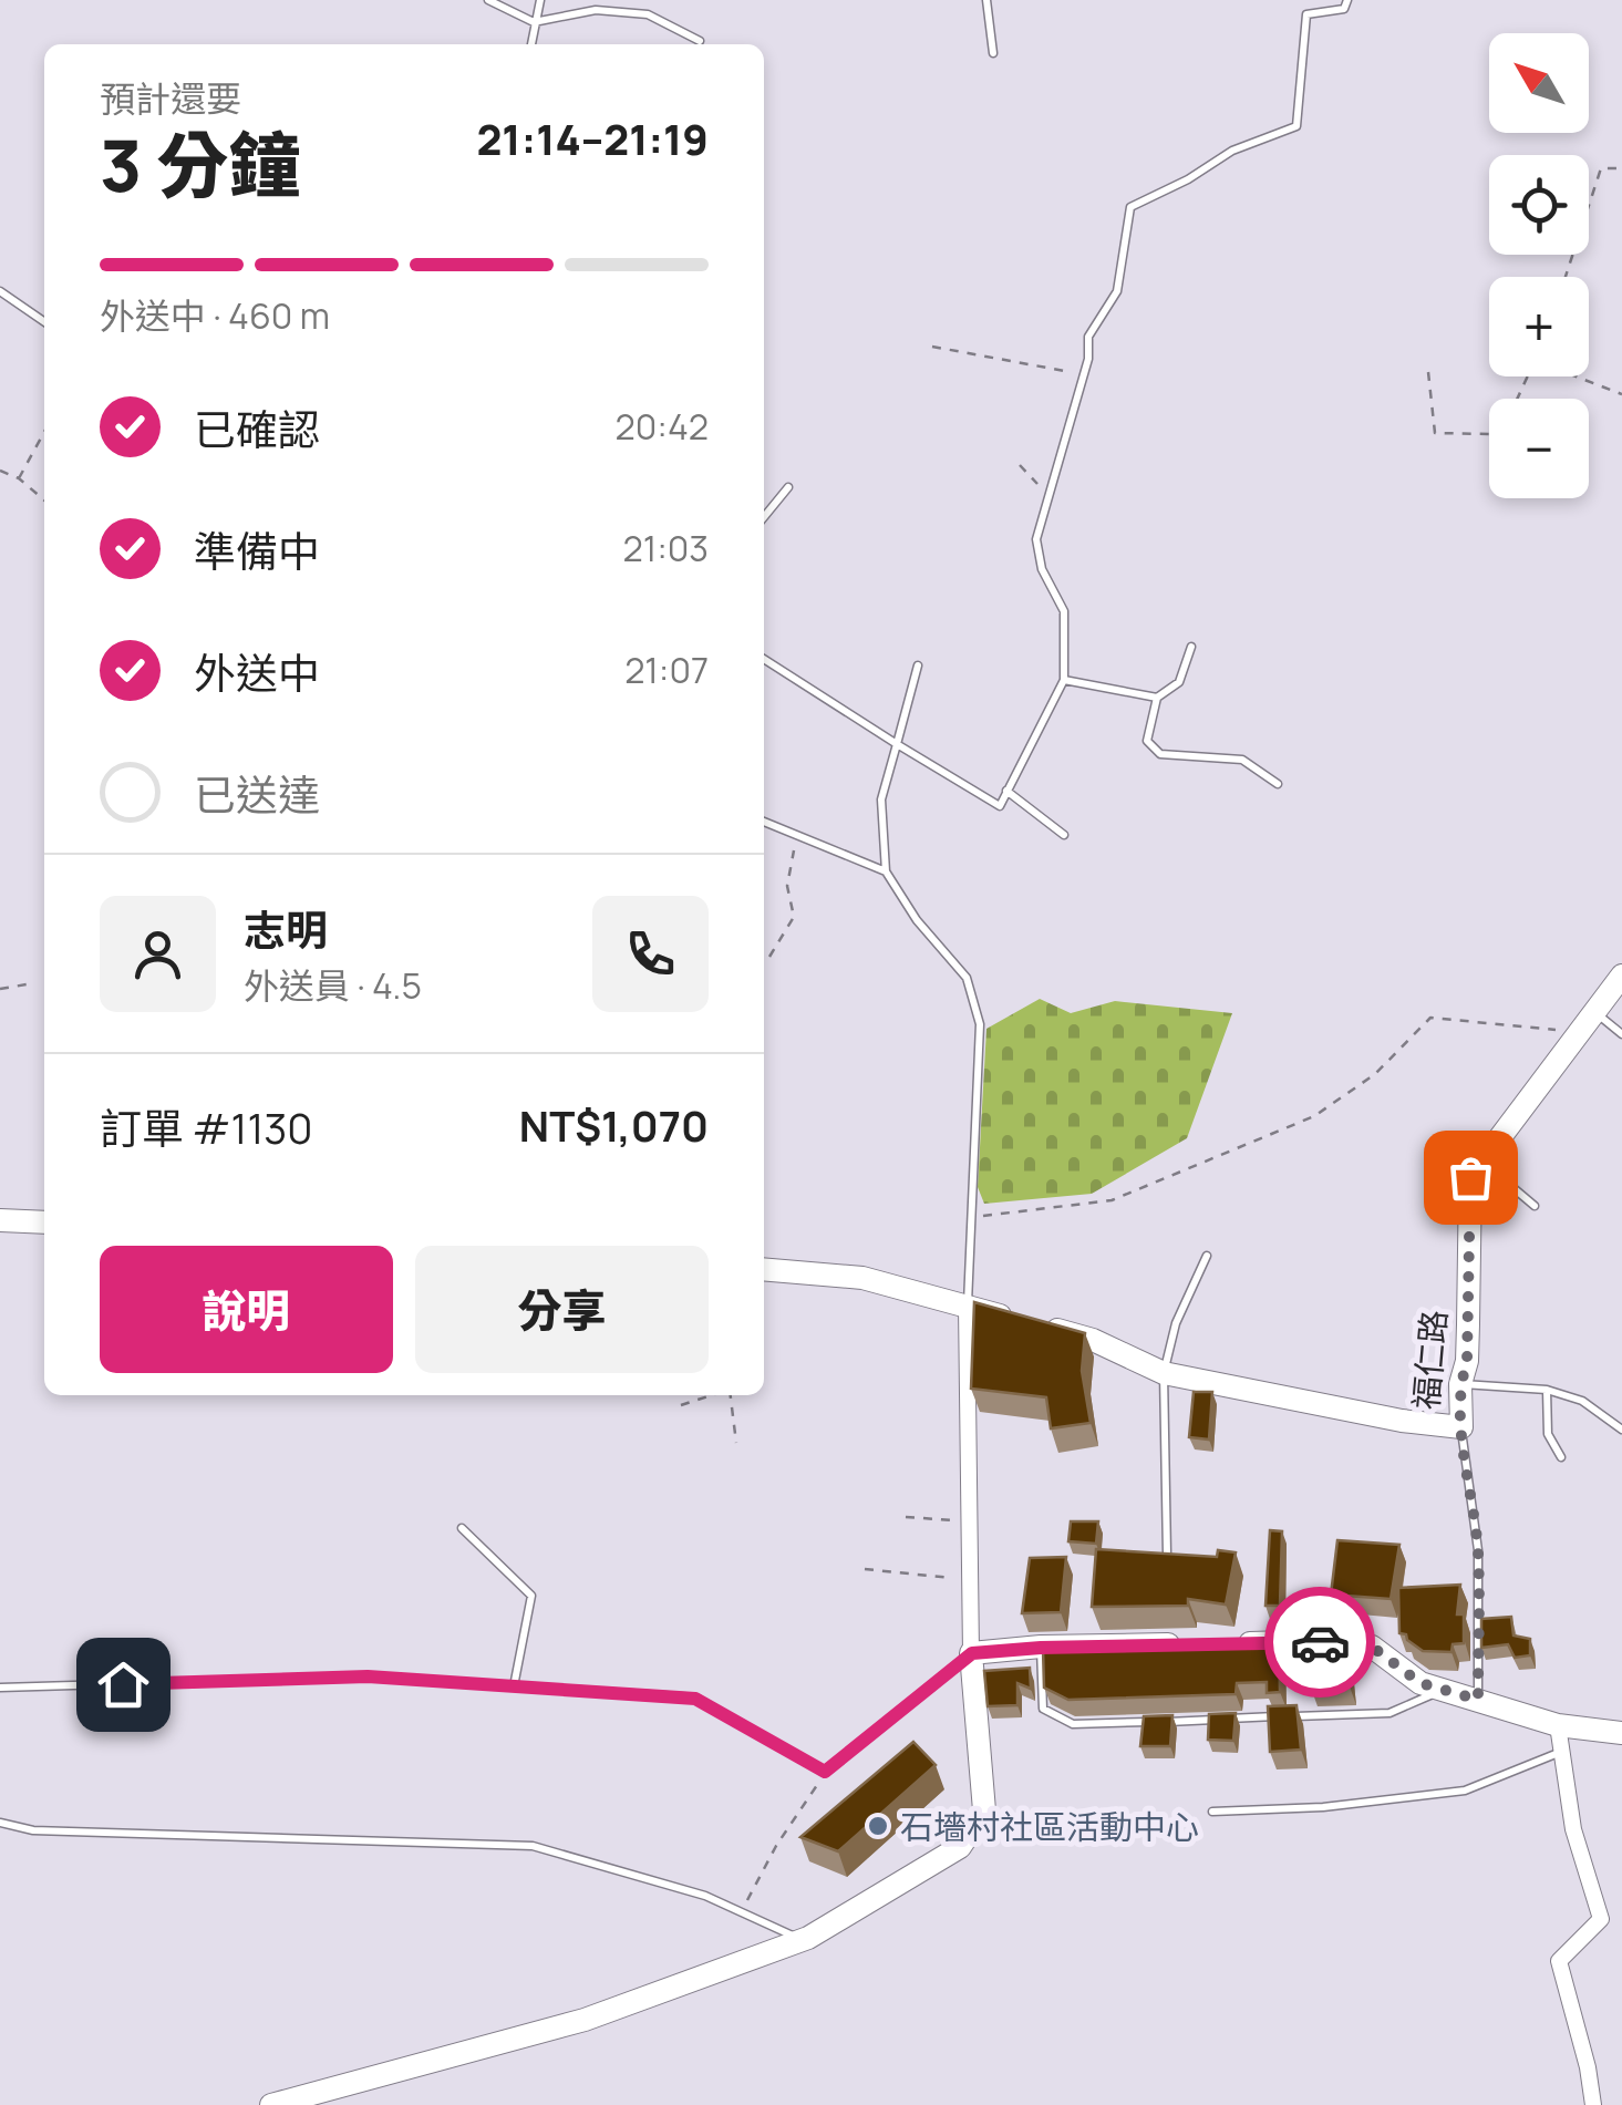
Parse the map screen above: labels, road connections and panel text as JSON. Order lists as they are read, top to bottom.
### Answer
{
  "streets": {
    "street": ["福仁路"]
  },
  "places": ["石墻村社區活動中心"],
  "north": "top left",
  "page": {
    "map_buttons": ["+", "−"],
    "heading": ["3 分鐘", "預計還要", "21:14–21:19"],
    "panel": [
      "志明",
      "外送員 · 4.5",
      "訂單 #1130",
      "NT$1,070"
    ],
    "bar": "外送中 · 460 m",
    "list": [
      ["已確認", "20:42"],
      ["準備中", "21:03"],
      ["外送中", "21:07"],
      "已送達"
    ],
    "buttons": ["說明", "分享"]
  }
}
